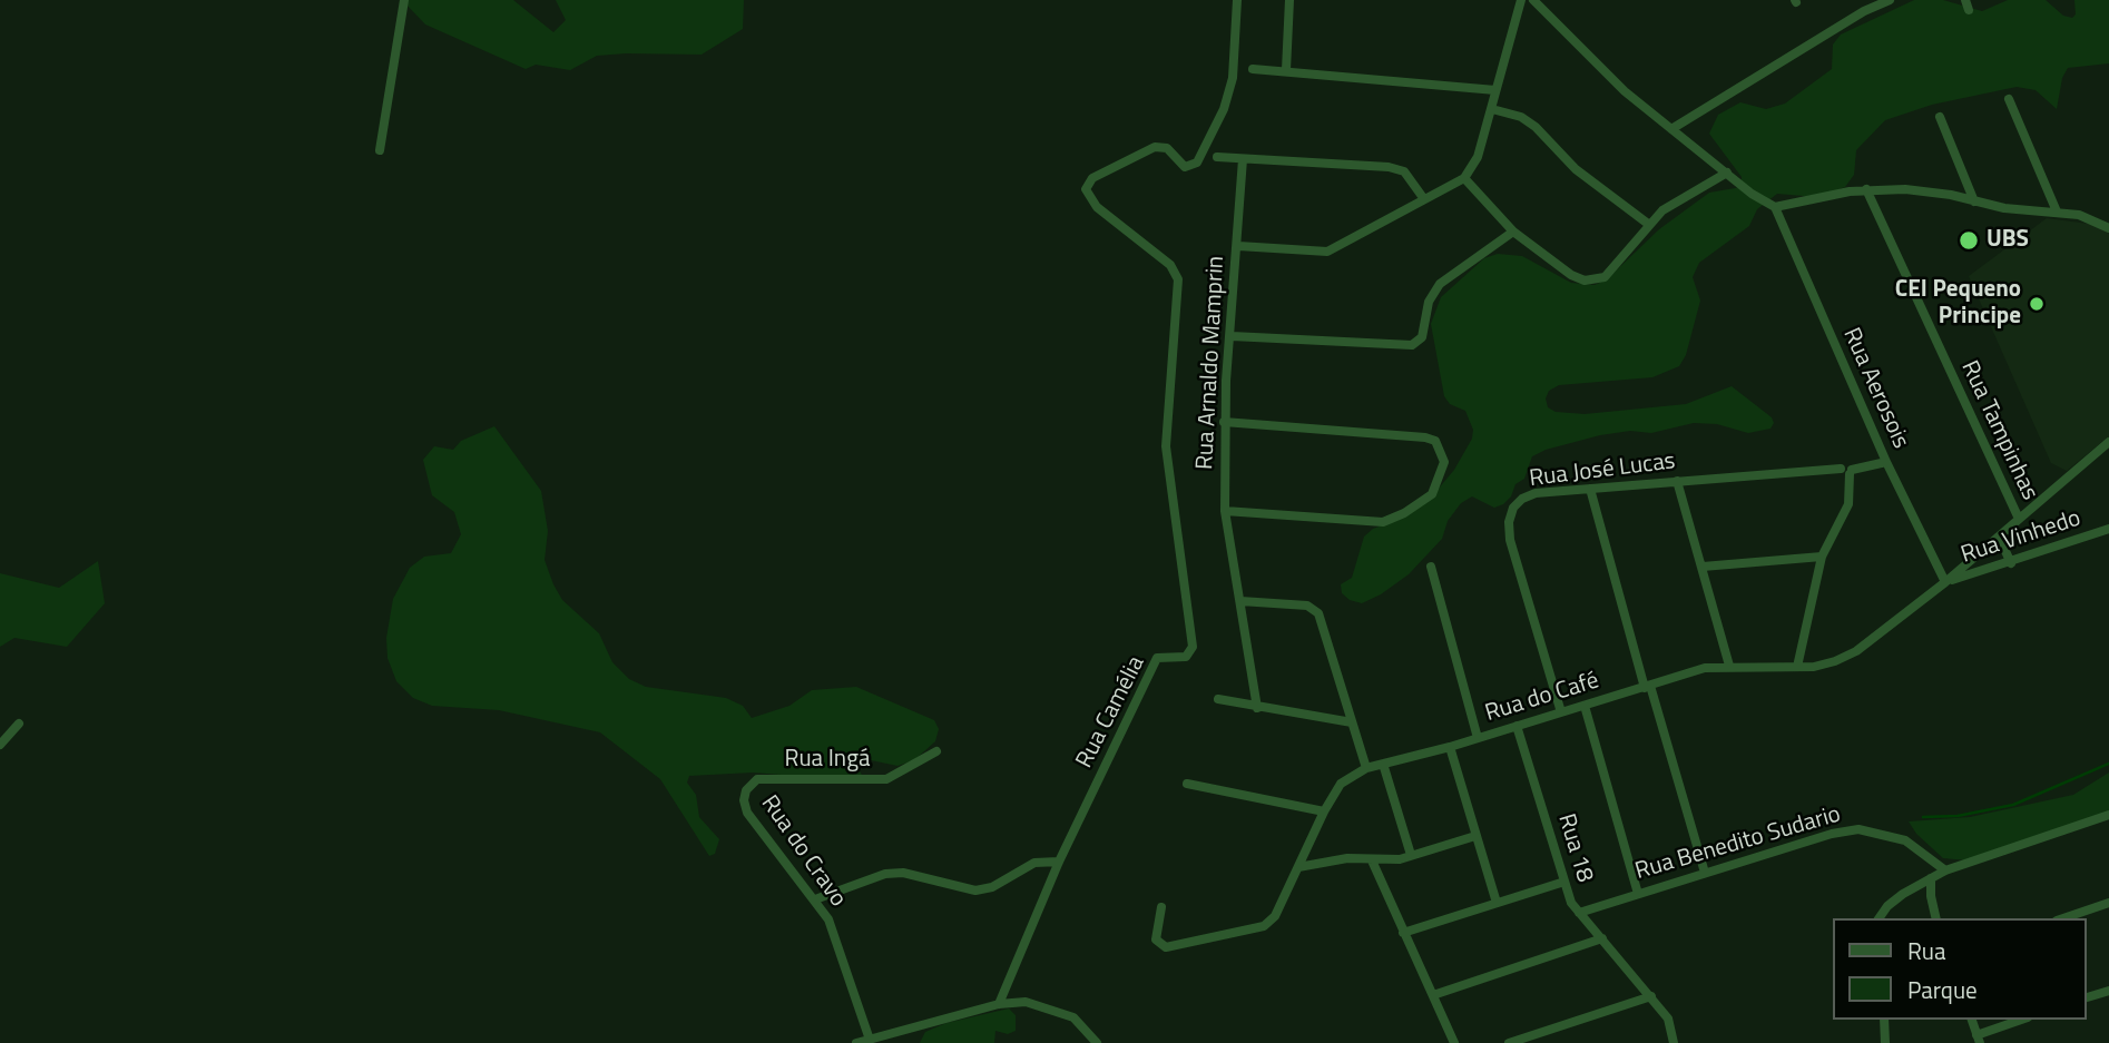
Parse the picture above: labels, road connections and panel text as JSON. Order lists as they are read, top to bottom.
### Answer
{
  "streets": {
    "street": [
      "Rua Arnaldo Mamprin",
      "Rua Aerosois",
      "Rua Tampinhas",
      "Rua José Lucas",
      "Rua Vinhedo",
      "Rua do Café",
      "Rua Camélia",
      "Rua Ingá",
      "Rua Benedito Sudario",
      "Rua 18",
      "Rua do Cravo"
    ]
  },
  "crossings": [
    ["Rua Aerosois", "Rua José Lucas"],
    ["Rua Aerosois", "Rua Vinhedo"],
    ["Rua Aerosois", "Rua do Café"],
    ["Rua Tampinhas", "Rua do Café"],
    ["Rua José Lucas", "Rua do Café"],
    ["Rua Vinhedo", "Rua do Café"],
    ["Rua do Café", "Rua 18"],
    ["Rua Ingá", "Rua do Cravo"],
    ["Rua Benedito Sudario", "Rua 18"]
  ],
  "places": ["UBS", "CEI Pequeno Principe"],
  "legend": ["Rua", "Parque"]
}
